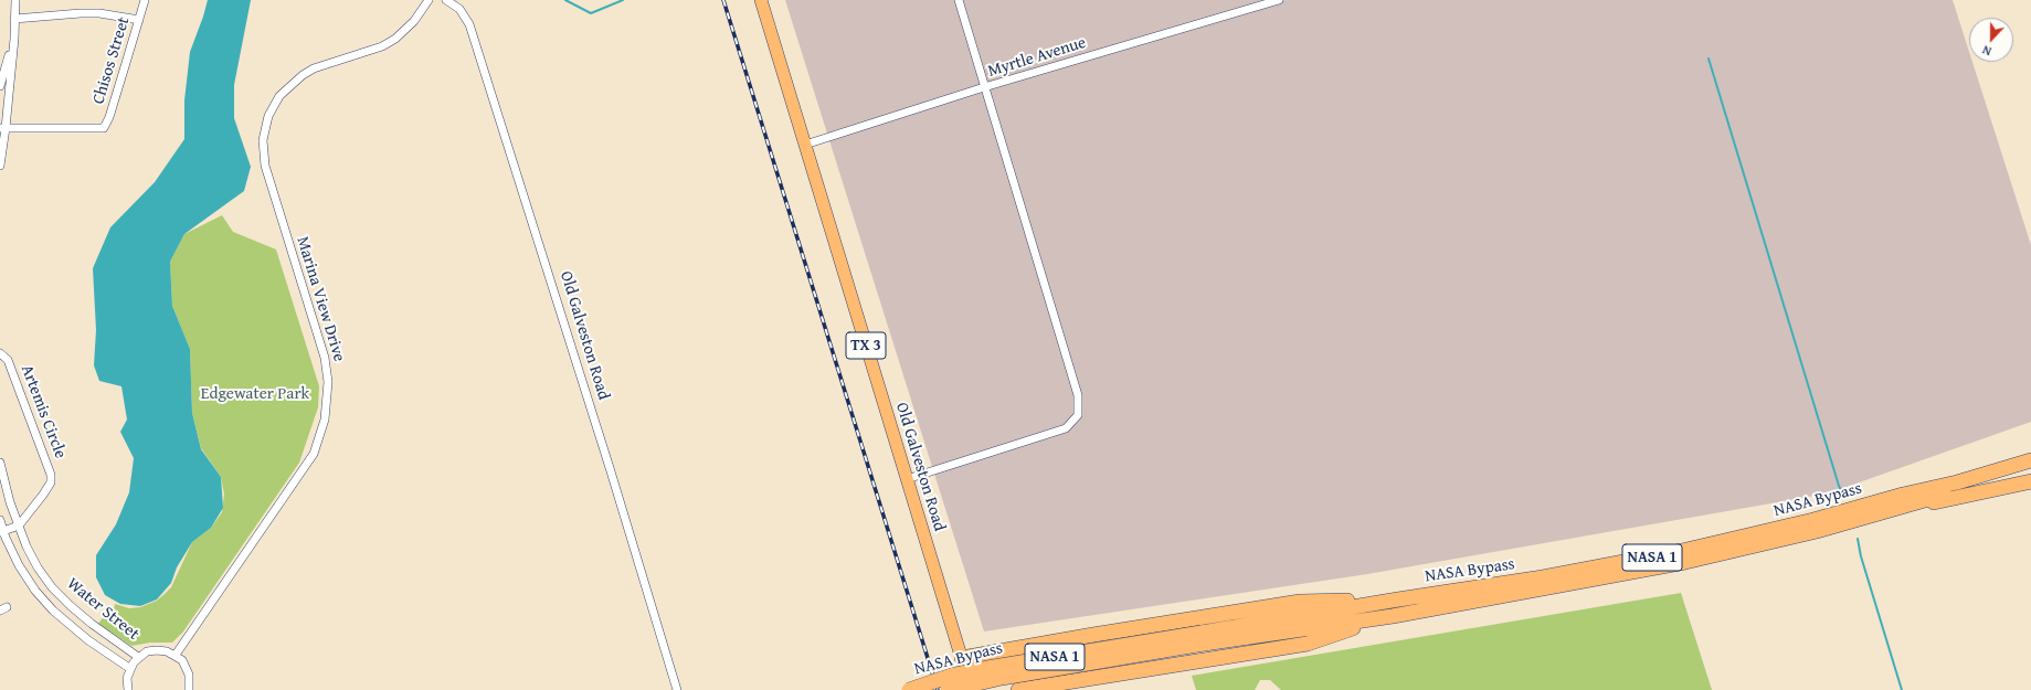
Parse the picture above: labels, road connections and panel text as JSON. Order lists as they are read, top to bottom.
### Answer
{
  "streets": {
    "highway": ["NASA Bypass", "NASA 1"],
    "main road": ["Old Galveston Road", "TX 3"],
    "street": [
      "Myrtle Avenue",
      "Chisos Street",
      "Marina View Drive",
      "Artemis Circle",
      "Water Street"
    ]
  },
  "crossings": [
    ["Myrtle Avenue", "Old Galveston Road"],
    ["Marina View Drive", "Water Street"],
    ["Artemis Circle", "Water Street"]
  ],
  "parks": ["Edgewater Park"],
  "north": "bottom"
}
